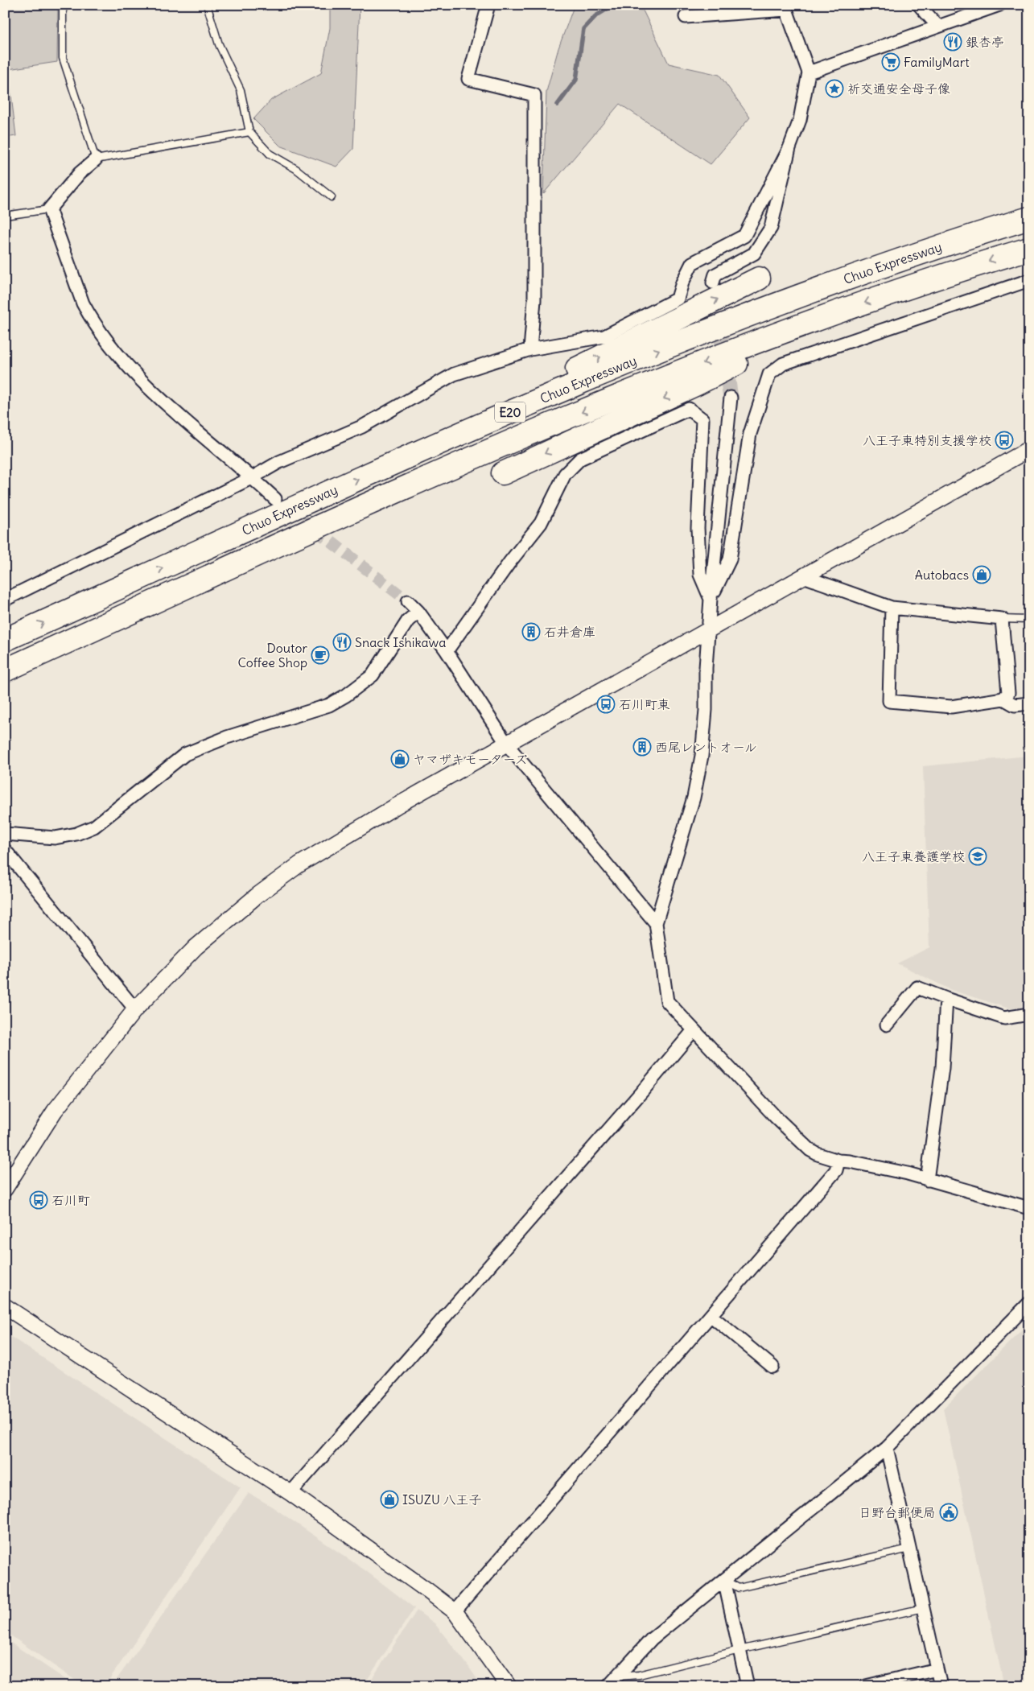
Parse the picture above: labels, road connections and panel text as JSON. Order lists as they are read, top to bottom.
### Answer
{
  "streets": {
    "highway": ["Chuo Expressway", "E20"]
  },
  "places": {
    "restaurant": ["銀杏亭", "Snack Ishikawa"],
    "supermarket": ["FamilyMart"],
    "place": ["祈交通安全母子像"],
    "bus stop": ["八王子東特別支援学校", "石川町東", "石川町"],
    "shop": ["Autobacs", "ヤマザキモーターズ", "ISUZU 八王子"],
    "building": ["石井倉庫", "西尾レントオール"],
    "cafe": ["Doutor Coffee Shop"],
    "school or university": ["八王子東養護学校"],
    "public building": ["日野台郵便局"]
  }
}
